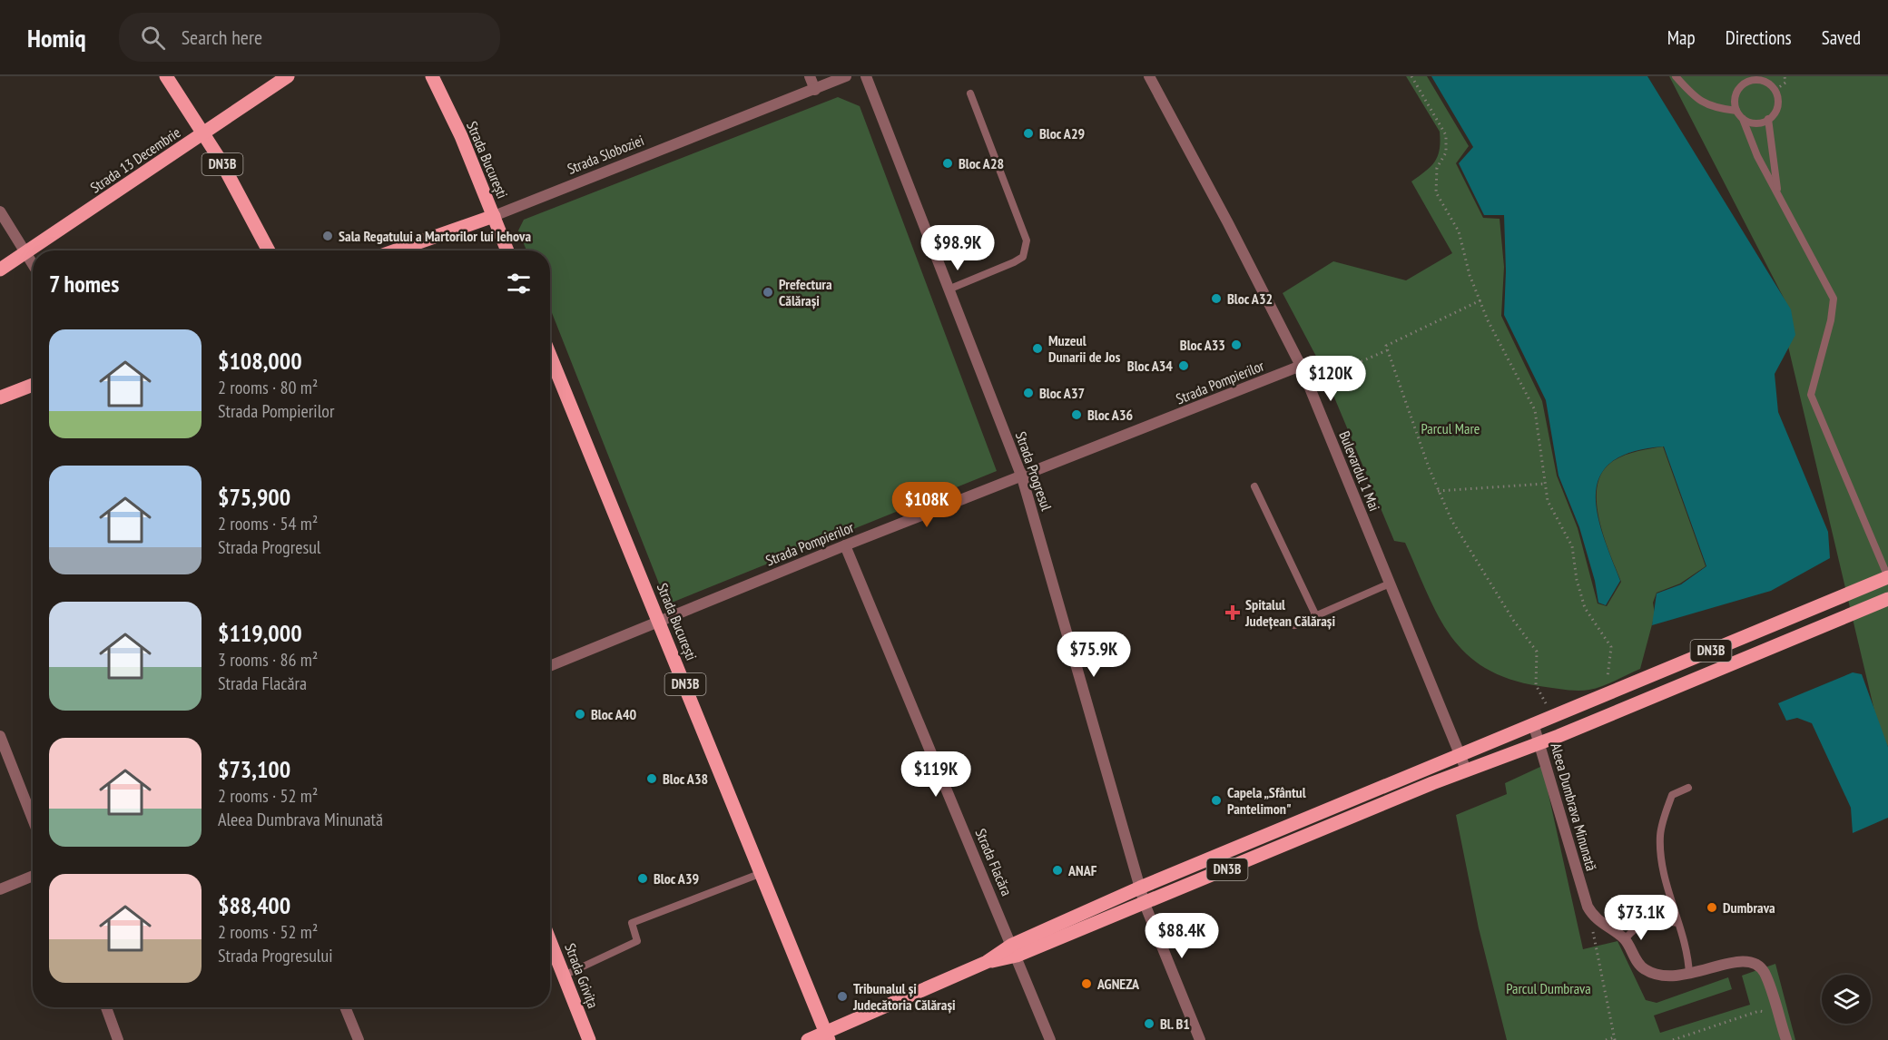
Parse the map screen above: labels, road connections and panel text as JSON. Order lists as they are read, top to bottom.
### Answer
{
  "streets": {
    "main road": [
      "Strada Sloboziei",
      "Strada 13 Decembrie",
      "Strada București",
      "DN3B",
      "Strada Grivița"
    ],
    "street": [
      "Strada Pompierilor",
      "Strada Progresul",
      "Bulevardul 1 Mai",
      "Aleea Dumbrava Minunată",
      "Strada Flacăra"
    ]
  },
  "crossings": [
    ["Strada Sloboziei", "Strada București"],
    ["Strada 13 Decembrie", "DN3B"],
    ["Strada București", "DN3B"],
    ["Strada București", "Strada Pompierilor"],
    ["DN3B", "Strada Progresul"],
    ["DN3B", "Bulevardul 1 Mai"],
    ["DN3B", "Aleea Dumbrava Minunată"],
    ["DN3B", "Strada Flacăra"],
    ["Strada Pompierilor", "Strada Progresul"],
    ["Strada Pompierilor", "Bulevardul 1 Mai"],
    ["Strada Pompierilor", "Strada Flacăra"]
  ],
  "parks": ["Parcul Mare", "Parcul Dumbrava"],
  "places": {
    "other": [
      "Bloc A29",
      "Bloc A28",
      "Sala Regatului a Martorilor lui Iehova",
      "Prefectura Călărași",
      "Bloc A32",
      "Bloc A33",
      "Muzeul Dunarii de Jos",
      "Bloc A34",
      "Bloc A37",
      "Bloc A36",
      "Bloc A40",
      "Bloc A38",
      "Capela „Sfântul Pantelimon\"",
      "ANAF",
      "Bloc A39",
      "Dumbrava",
      "AGNEZA",
      "Tribunalul și Judecătoria Călărași",
      "Bl. B1"
    ],
    "health": ["Spitalul Județean Călărași"]
  },
  "page": {
    "header": "Homiq",
    "search": "Search here",
    "nav": ["Map", "Directions", "Saved"],
    "price": [
      "$98.9K",
      "$120K",
      "$108K",
      "$75.9K",
      "$119K",
      "$73.1K",
      "$88.4K"
    ],
    "heading": "7 homes",
    "list": [
      {
        "name": "$108,000",
        "note": "2 rooms · 80 m² · Strada Pompierilor"
      },
      {
        "name": "$75,900",
        "note": "2 rooms · 54 m² · Strada Progresul"
      },
      {
        "name": "$119,000",
        "note": "3 rooms · 86 m² · Strada Flacăra"
      },
      {
        "name": "$73,100",
        "note": "2 rooms · 52 m² · Aleea Dumbrava Minunată"
      },
      {
        "name": "$88,400",
        "note": "2 rooms · 52 m² · Strada Progresului"
      }
    ]
  }
}
